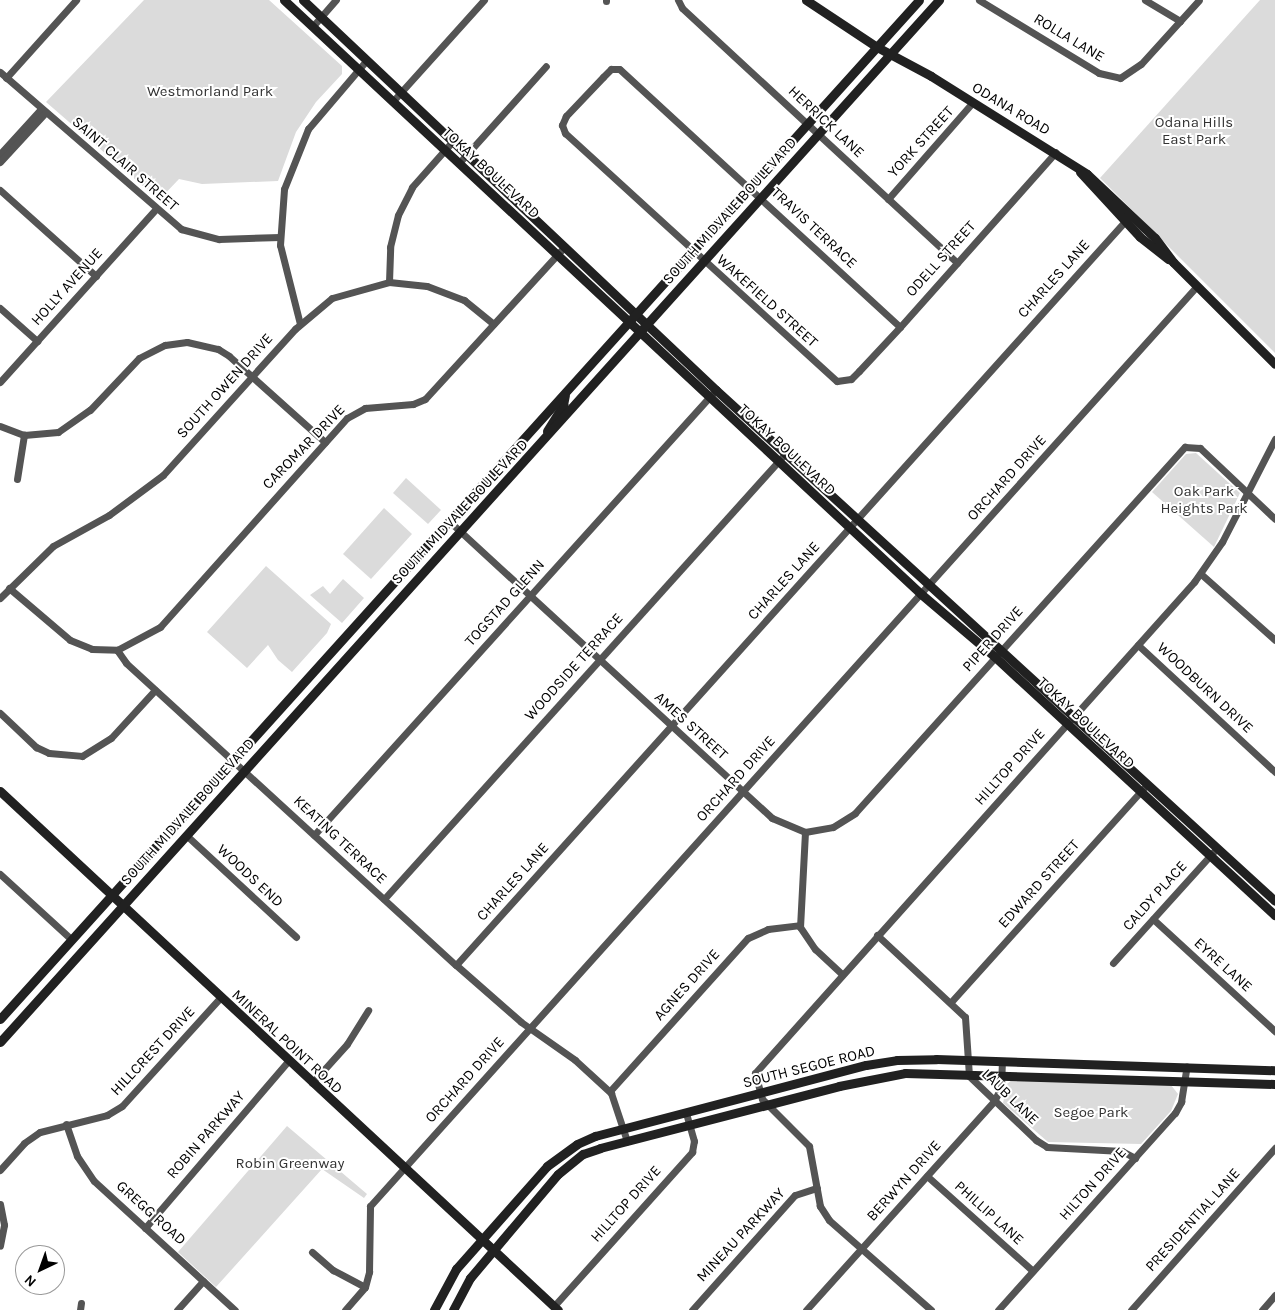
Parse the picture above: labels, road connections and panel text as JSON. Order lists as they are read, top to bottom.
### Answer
{
  "streets": {
    "street": [
      "ROLLA LANE",
      "ODANA ROAD",
      "HERRICK LANE",
      "YORK STREET",
      "SAINT CLAIR STREET",
      "TOKAY BOULEVARD",
      "SOUTH MIDVALE BOULEVARD",
      "TRAVIS TERRACE",
      "ODELL STREET",
      "CHARLES LANE",
      "HOLLY AVENUE",
      "WAKEFIELD STREET",
      "SOUTH OWEN DRIVE",
      "CAROMAR DRIVE",
      "ORCHARD DRIVE",
      "TOGSTAD GLENN",
      "PIPER DRIVE",
      "WOODSIDE TERRACE",
      "WOODBURN DRIVE",
      "AMES STREET",
      "HILLTOP DRIVE",
      "KEATING TERRACE",
      "WOODS END",
      "EDWARD STREET",
      "CALDY PLACE",
      "EYRE LANE",
      "AGNES DRIVE",
      "MINERAL POINT ROAD",
      "HILLCREST DRIVE",
      "SOUTH SEGOE ROAD",
      "LAUB LANE",
      "ROBIN PARKWAY",
      "BERWYN DRIVE",
      "HILTON DRIVE",
      "GREGG ROAD",
      "PHILLIP LANE",
      "PRESIDENTIAL LANE",
      "MINEAU PARKWAY"
    ]
  },
  "crossings": [
    ["ODANA ROAD", "YORK STREET"],
    ["ODANA ROAD", "SOUTH MIDVALE BOULEVARD"],
    ["ODANA ROAD", "ODELL STREET"],
    ["ODANA ROAD", "CHARLES LANE"],
    ["ODANA ROAD", "ORCHARD DRIVE"],
    ["HERRICK LANE", "YORK STREET"],
    ["HERRICK LANE", "SOUTH MIDVALE BOULEVARD"],
    ["HERRICK LANE", "ODELL STREET"],
    ["SAINT CLAIR STREET", "HOLLY AVENUE"],
    ["TOKAY BOULEVARD", "SOUTH MIDVALE BOULEVARD"],
    ["TOKAY BOULEVARD", "CHARLES LANE"],
    ["TOKAY BOULEVARD", "CAROMAR DRIVE"],
    ["TOKAY BOULEVARD", "ORCHARD DRIVE"],
    ["TOKAY BOULEVARD", "TOGSTAD GLENN"],
    ["TOKAY BOULEVARD", "PIPER DRIVE"],
    ["TOKAY BOULEVARD", "WOODSIDE TERRACE"],
    ["TOKAY BOULEVARD", "HILLTOP DRIVE"],
    ["TOKAY BOULEVARD", "EDWARD STREET"],
    ["TOKAY BOULEVARD", "CALDY PLACE"],
    ["SOUTH MIDVALE BOULEVARD", "TRAVIS TERRACE"],
    ["SOUTH MIDVALE BOULEVARD", "WAKEFIELD STREET"],
    ["SOUTH MIDVALE BOULEVARD", "AMES STREET"],
    ["SOUTH MIDVALE BOULEVARD", "KEATING TERRACE"],
    ["SOUTH MIDVALE BOULEVARD", "WOODS END"],
    ["SOUTH MIDVALE BOULEVARD", "MINERAL POINT ROAD"],
    ["TRAVIS TERRACE", "ODELL STREET"],
    ["TRAVIS TERRACE", "WAKEFIELD STREET"],
    ["ODELL STREET", "WAKEFIELD STREET"],
    ["CHARLES LANE", "AMES STREET"],
    ["CHARLES LANE", "KEATING TERRACE"],
    ["SOUTH OWEN DRIVE", "CAROMAR DRIVE"],
    ["CAROMAR DRIVE", "KEATING TERRACE"],
    ["ORCHARD DRIVE", "AMES STREET"],
    ["ORCHARD DRIVE", "KEATING TERRACE"],
    ["ORCHARD DRIVE", "MINERAL POINT ROAD"],
    ["TOGSTAD GLENN", "AMES STREET"],
    ["TOGSTAD GLENN", "KEATING TERRACE"],
    ["PIPER DRIVE", "AMES STREET"],
    ["PIPER DRIVE", "HILLTOP DRIVE"],
    ["WOODSIDE TERRACE", "AMES STREET"],
    ["WOODSIDE TERRACE", "KEATING TERRACE"],
    ["WOODBURN DRIVE", "HILLTOP DRIVE"],
    ["HILLTOP DRIVE", "MINERAL POINT ROAD"],
    ["HILLTOP DRIVE", "SOUTH SEGOE ROAD"],
    ["HILLTOP DRIVE", "LAUB LANE"],
    ["KEATING TERRACE", "AGNES DRIVE"],
    ["KEATING TERRACE", "SOUTH SEGOE ROAD"],
    ["EDWARD STREET", "LAUB LANE"],
    ["CALDY PLACE", "EYRE LANE"],
    ["MINERAL POINT ROAD", "HILLCREST DRIVE"],
    ["MINERAL POINT ROAD", "SOUTH SEGOE ROAD"],
    ["MINERAL POINT ROAD", "ROBIN PARKWAY"],
    ["HILLCREST DRIVE", "GREGG ROAD"],
    ["SOUTH SEGOE ROAD", "LAUB LANE"],
    ["SOUTH SEGOE ROAD", "BERWYN DRIVE"],
    ["SOUTH SEGOE ROAD", "HILTON DRIVE"],
    ["LAUB LANE", "BERWYN DRIVE"],
    ["LAUB LANE", "HILTON DRIVE"],
    ["ROBIN PARKWAY", "GREGG ROAD"],
    ["BERWYN DRIVE", "PHILLIP LANE"],
    ["HILTON DRIVE", "PHILLIP LANE"]
  ],
  "parks": [
    "Westmorland Park",
    "Odana Hills East Park",
    "Oak Park Heights Park",
    "Segoe Park",
    "Robin Greenway"
  ],
  "north": "bottom left"
}
